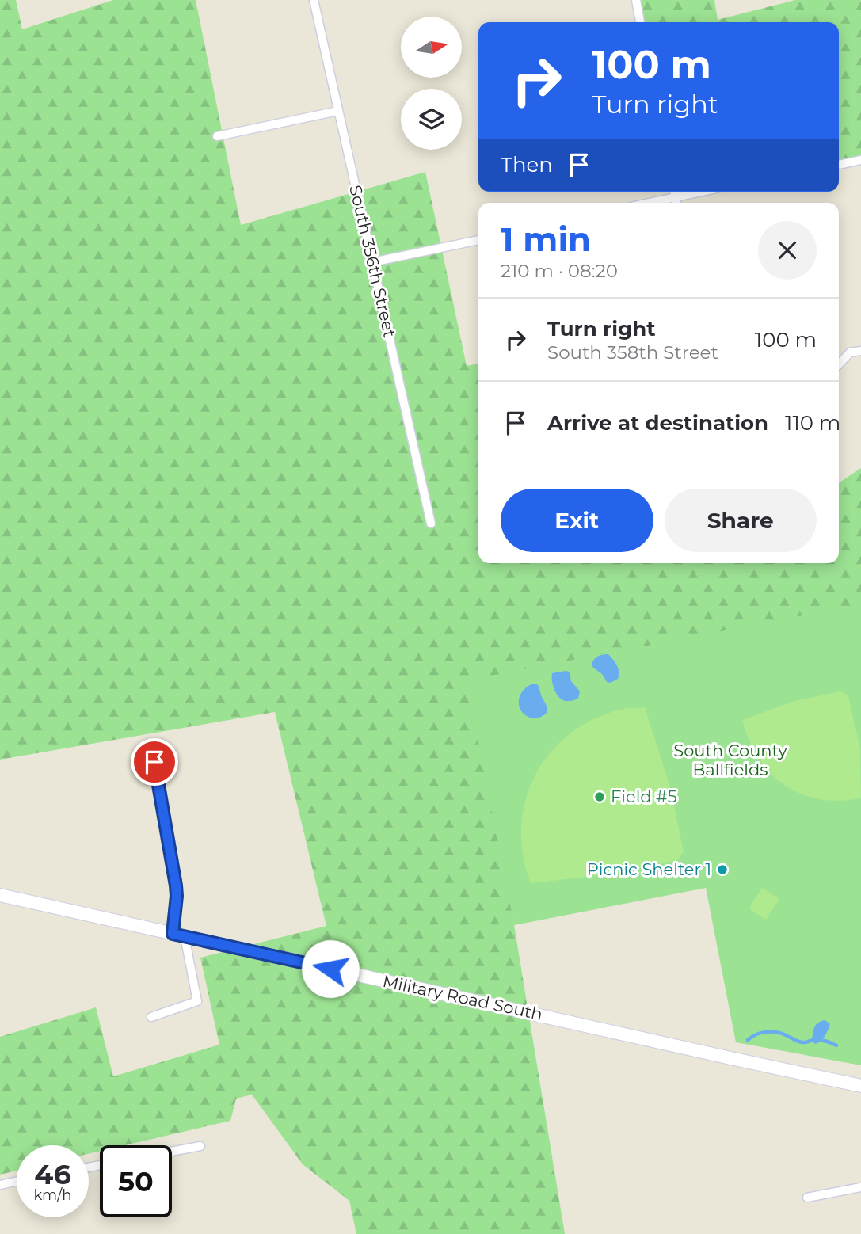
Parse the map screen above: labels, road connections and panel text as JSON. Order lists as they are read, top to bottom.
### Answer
{
  "streets": {
    "main road": ["Military Road South"],
    "street": ["South 356th Street"]
  },
  "parks": ["South County Ballfields"],
  "places": ["Field #5", "Picnic Shelter 1"],
  "north": "right",
  "page": {
    "turn": ["100 m", "Turn right"],
    "then": "Then",
    "heading": ["1 min", "210 m · 08:20"],
    "list": [
      {
        "name": "Turn right",
        "note": "South 358th Street",
        "value": "100 m"
      },
      {
        "name": "Arrive at destination",
        "value": "110 m"
      }
    ],
    "buttons": ["Exit", "Share"],
    "speed": "46 km/h",
    "limit": "50"
  }
}
